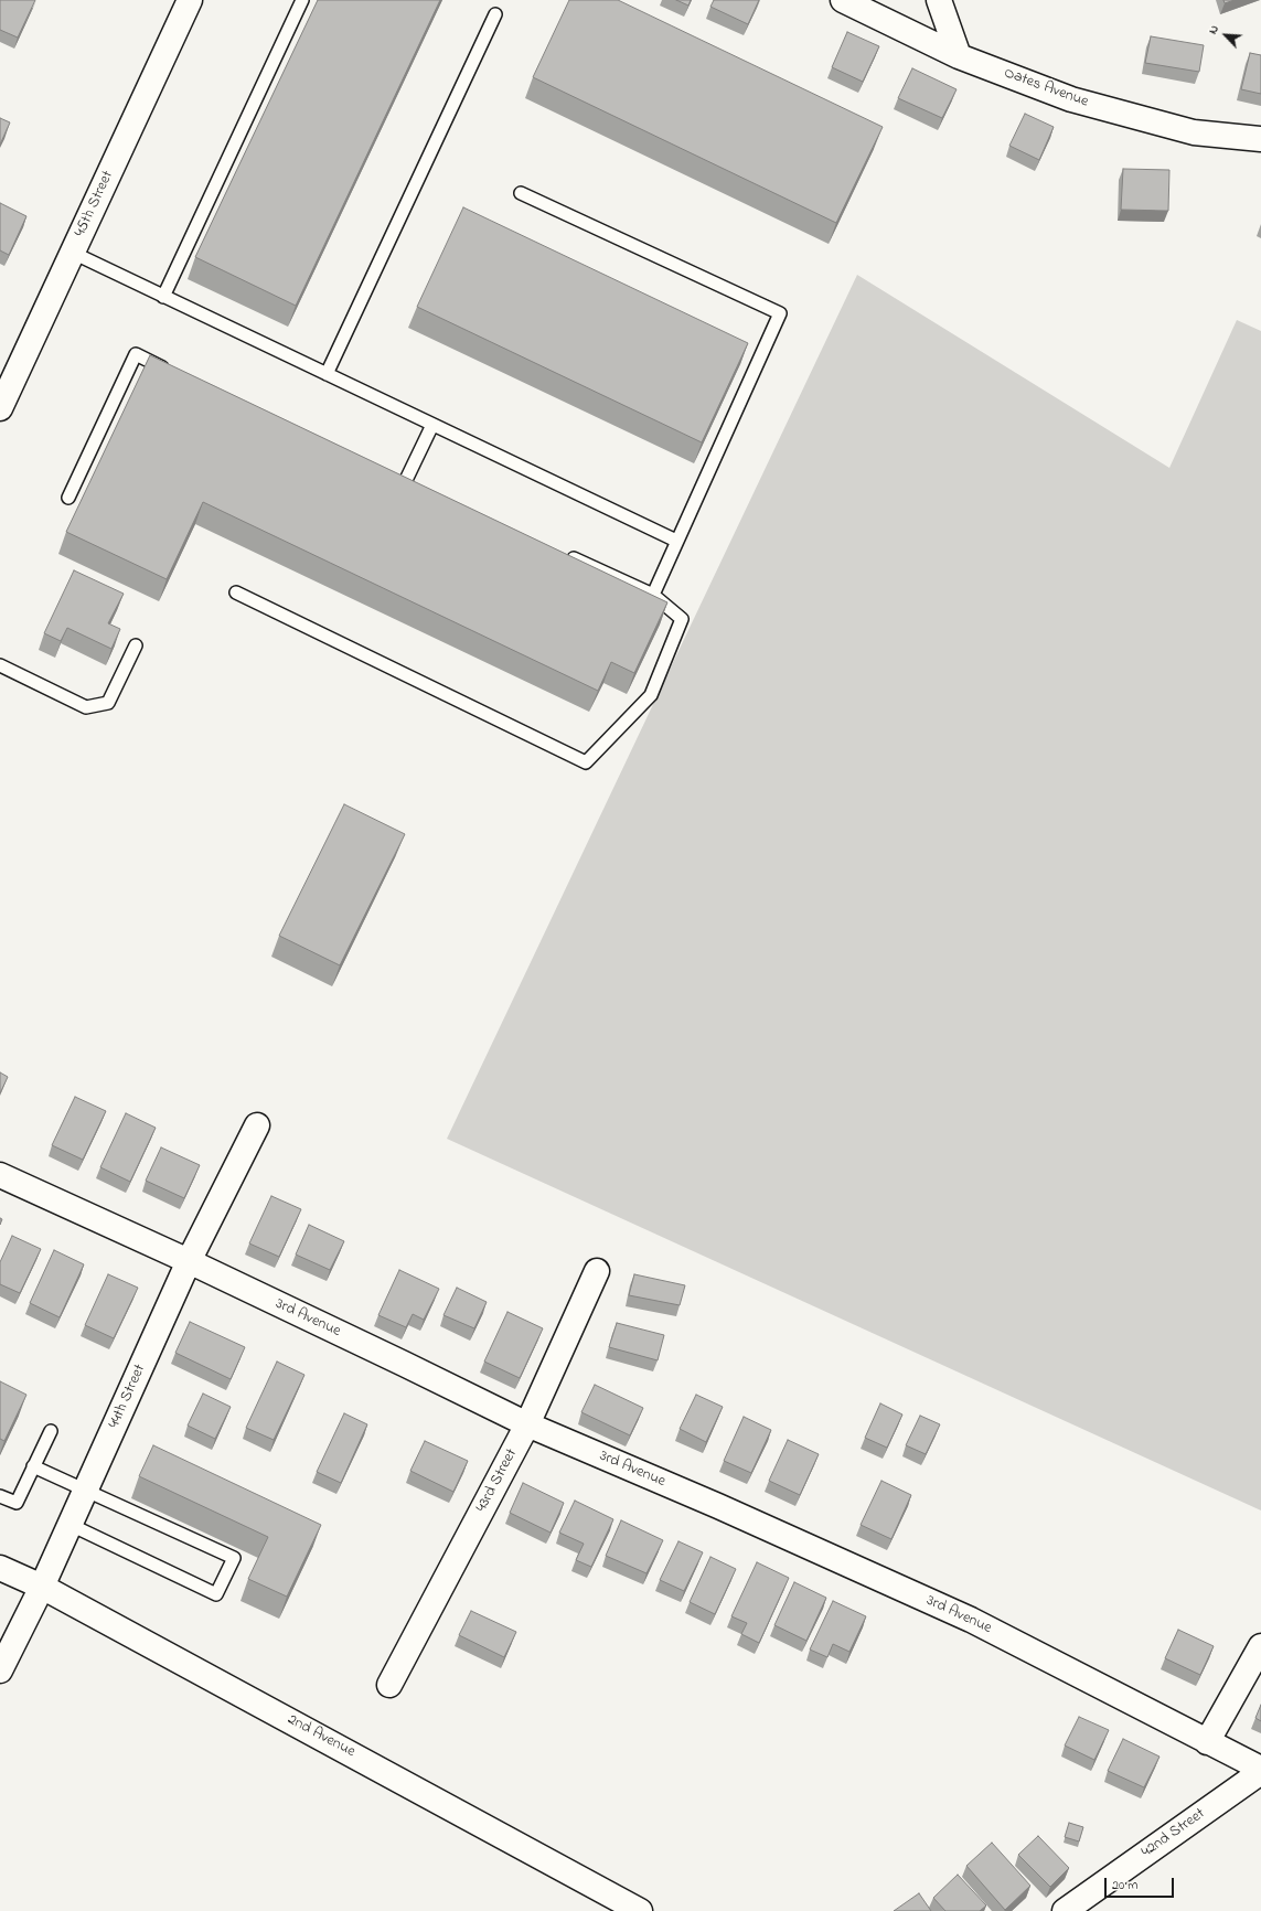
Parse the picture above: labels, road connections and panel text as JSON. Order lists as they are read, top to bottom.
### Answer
{
  "streets": {
    "street": [
      "Oates Avenue",
      "45th Street",
      "3rd Avenue",
      "44th Street",
      "43rd Street",
      "2nd Avenue",
      "42nd Street"
    ]
  },
  "crossings": [
    ["3rd Avenue", "44th Street"],
    ["3rd Avenue", "43rd Street"],
    ["44th Street", "2nd Avenue"]
  ],
  "scale_bar": "20 m",
  "north": "top left"
}
